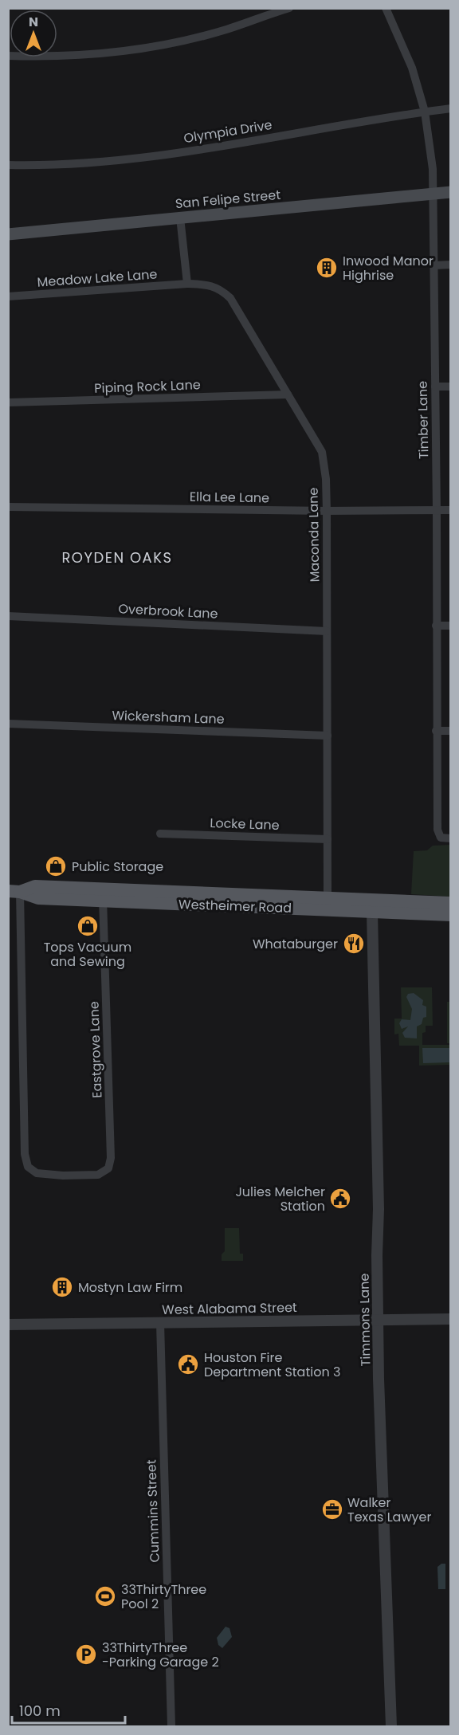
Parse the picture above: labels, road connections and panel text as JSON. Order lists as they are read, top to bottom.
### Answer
{
  "streets": {
    "main road": ["San Felipe Street", "Westheimer Road"],
    "street": [
      "Olympia Drive",
      "Meadow Lake Lane",
      "Piping Rock Lane",
      "Timber Lane",
      "Ella Lee Lane",
      "Maconda Lane",
      "Overbrook Lane",
      "Wickersham Lane",
      "Locke Lane",
      "Eastgrove Lane",
      "West Alabama Street",
      "Timmons Lane",
      "Cummins Street"
    ]
  },
  "crossings": [
    ["Olympia Drive", "Timber Lane"],
    ["San Felipe Street", "Timber Lane"],
    ["Meadow Lake Lane", "Maconda Lane"],
    ["Piping Rock Lane", "Maconda Lane"],
    ["Timber Lane", "Ella Lee Lane"],
    ["Ella Lee Lane", "Maconda Lane"],
    ["Maconda Lane", "Overbrook Lane"],
    ["Maconda Lane", "Wickersham Lane"],
    ["Maconda Lane", "Locke Lane"],
    ["Maconda Lane", "Westheimer Road"],
    ["Westheimer Road", "Eastgrove Lane"],
    ["Westheimer Road", "Timmons Lane"],
    ["West Alabama Street", "Timmons Lane"],
    ["West Alabama Street", "Cummins Street"]
  ],
  "districts": ["ROYDEN OAKS"],
  "places": {
    "building": ["Inwood Manor Highrise", "Mostyn Law Firm"],
    "shop": ["Public Storage", "Tops Vacuum and Sewing"],
    "restaurant": ["Whataburger"],
    "public building": ["Julies Melcher Station", "Houston Fire Department Station 3"],
    "office": ["Walker Texas Lawyer"],
    "sports": ["33ThirtyThree Pool 2"],
    "parking": ["33ThirtyThree -Parking Garage 2"]
  },
  "scale_bar": "100 m",
  "north": "top"
}
